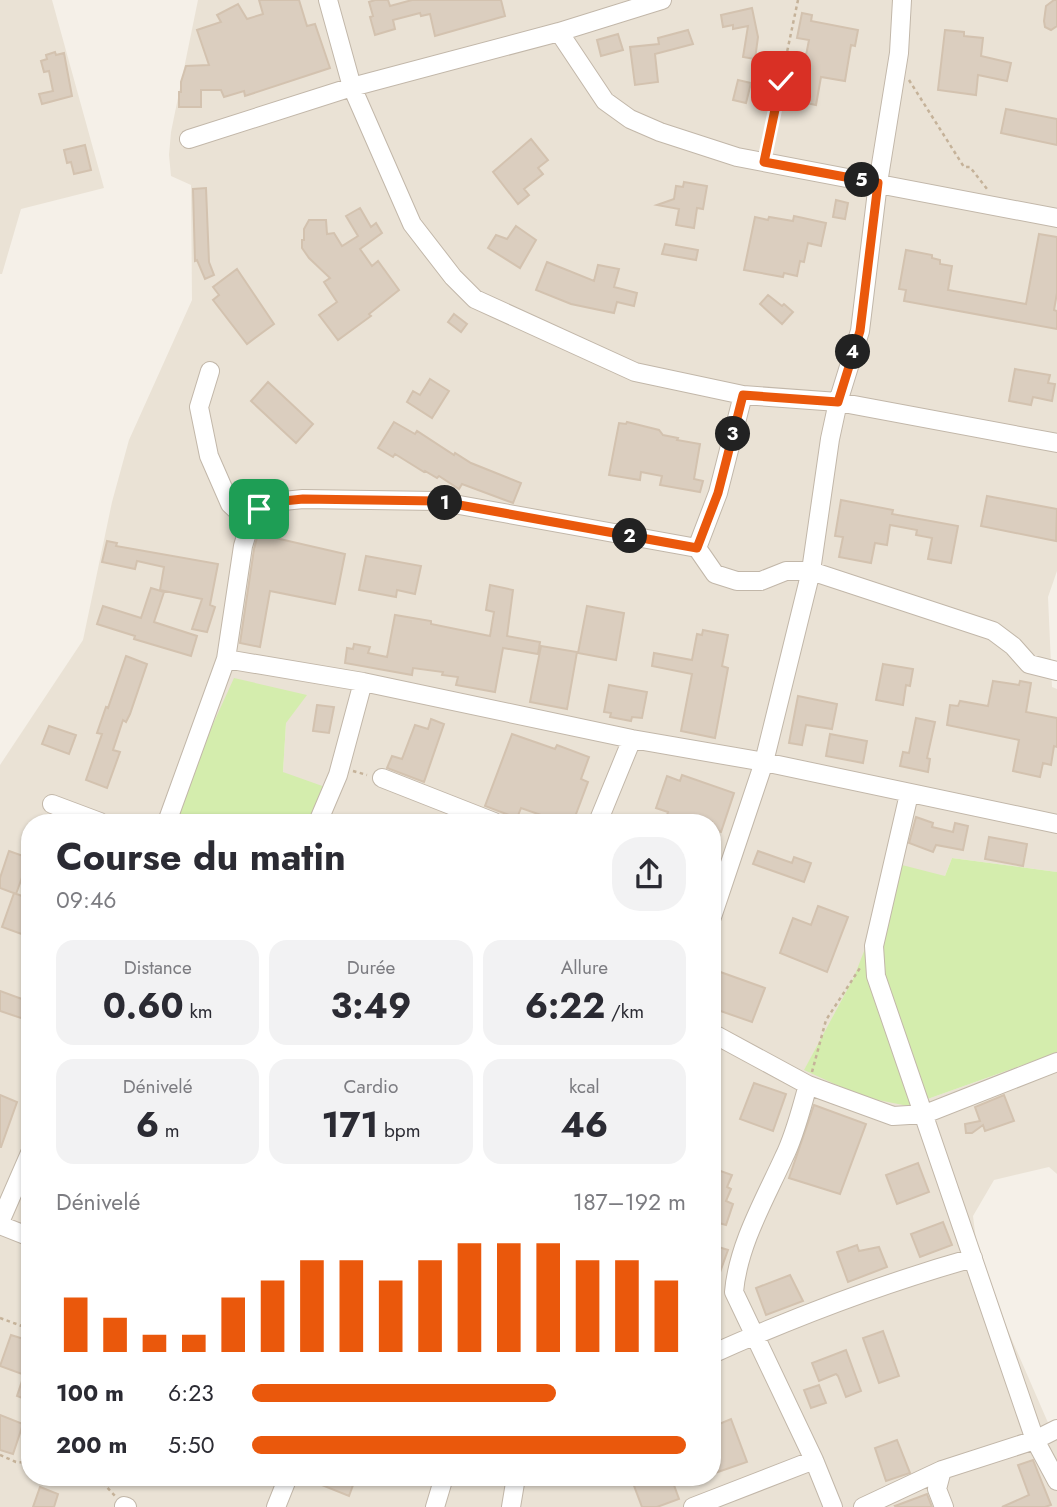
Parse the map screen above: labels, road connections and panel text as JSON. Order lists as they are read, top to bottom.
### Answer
{
  "page": {
    "pins": [
      "5",
      "4",
      "3",
      "1",
      "2"
    ],
    "heading": ["Course du matin", "09:46"],
    "stats": [
      ["Distance", "0.60 km"],
      ["Durée", "3:49"],
      ["Allure", "6:22 /km"],
      ["Dénivelé", "6 m"],
      ["Cardio", "171 bpm"],
      ["kcal", "46"]
    ],
    "chart": ["Dénivelé", "187–192 m"],
    "list": [
      {
        "name": "100 m",
        "note": "6:23"
      },
      {
        "name": "200 m",
        "note": "5:50"
      }
    ]
  }
}
